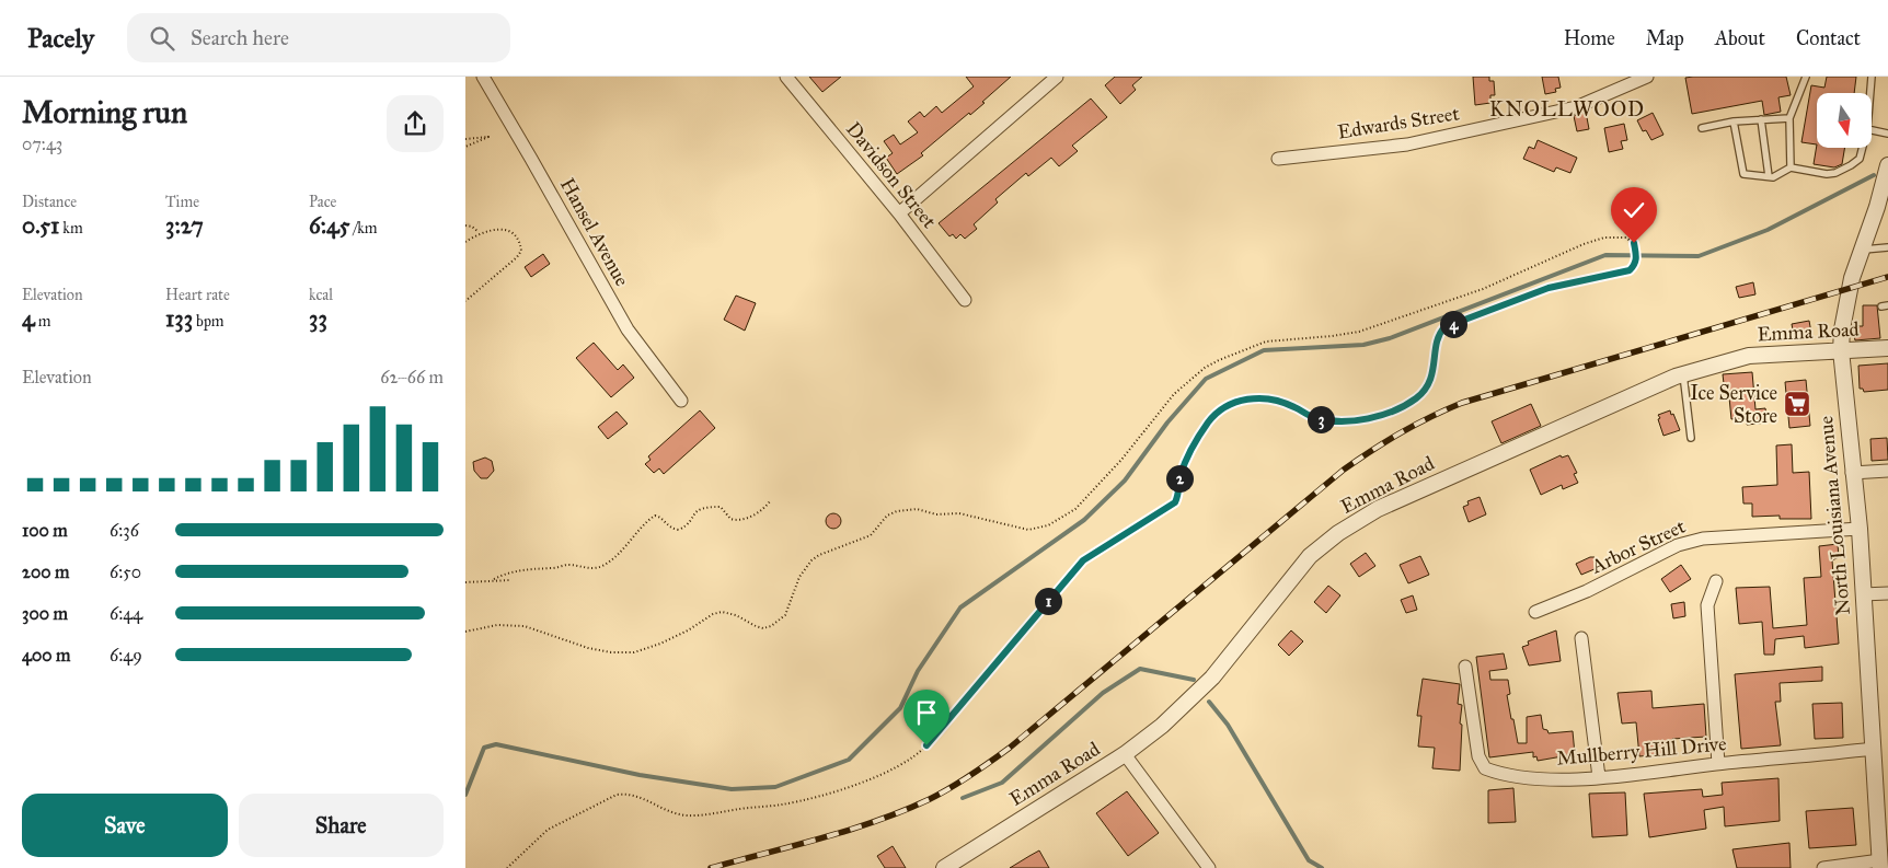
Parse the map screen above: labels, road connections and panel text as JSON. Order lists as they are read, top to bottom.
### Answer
{
  "streets": {
    "street": [
      "Edwards Street",
      "Davidson Street",
      "Hansel Avenue",
      "Emma Road",
      "North Louisiana Avenue",
      "Arbor Street",
      "Mullberry Hill Drive"
    ]
  },
  "crossings": [
    ["Emma Road", "North Louisiana Avenue"],
    ["North Louisiana Avenue", "Arbor Street"],
    ["North Louisiana Avenue", "Mullberry Hill Drive"]
  ],
  "districts": ["KNOLLWOOD"],
  "places": {
    "supermarket": ["Ice Service Store"]
  },
  "north": "bottom",
  "page": {
    "header": "Pacely",
    "search": "Search here",
    "nav": [
      "Home",
      "Map",
      "About",
      "Contact"
    ],
    "heading": ["Morning run", "07:43"],
    "stats": [
      ["Distance", "0.51 km"],
      ["Time", "3:27"],
      ["Pace", "6:45 /km"],
      ["Elevation", "4 m"],
      ["Heart rate", "133 bpm"],
      ["kcal", "33"]
    ],
    "pins": [
      "4",
      "3",
      "2",
      "1"
    ],
    "chart": ["Elevation", "62–66 m"],
    "list": [
      {
        "name": "100 m",
        "note": "6:36"
      },
      {
        "name": "200 m",
        "note": "6:50"
      },
      {
        "name": "300 m",
        "note": "6:44"
      },
      {
        "name": "400 m",
        "note": "6:49"
      }
    ],
    "buttons": ["Save", "Share"]
  }
}
